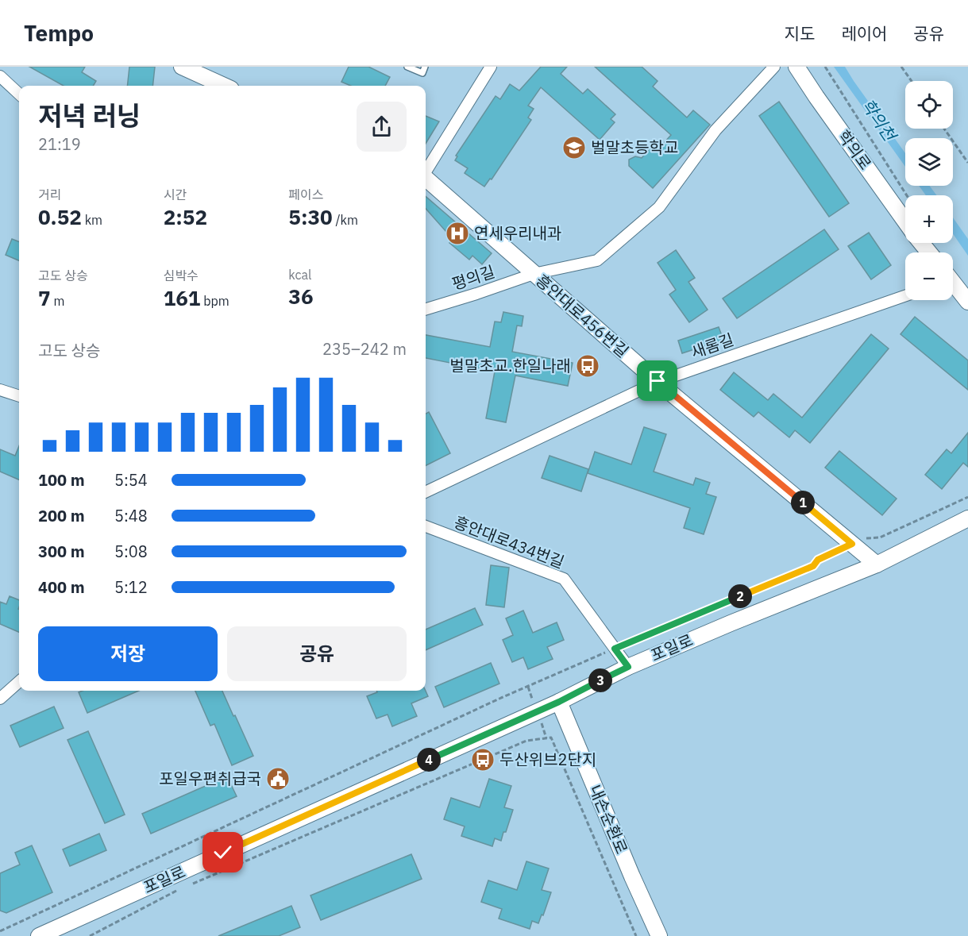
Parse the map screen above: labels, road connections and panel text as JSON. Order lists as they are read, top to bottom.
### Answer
{
  "streets": {
    "street": [
      "학의로",
      "평의길",
      "흥안대로456번길",
      "새롬길",
      "흥안대로434번길",
      "포일로",
      "내손순환로"
    ]
  },
  "crossings": [
    ["평의길", "흥안대로456번길"],
    ["흥안대로456번길", "새롬길"],
    ["흥안대로456번길", "포일로"],
    ["흥안대로434번길", "포일로"],
    ["포일로", "내손순환로"]
  ],
  "water": ["학의천"],
  "places": {
    "school or university": ["벌말초등학교"],
    "hospital": ["연세우리내과"],
    "bus stop": ["벌말초교.한일나래", "두산위브2단지"],
    "public building": ["포일우편취급국"]
  },
  "page": {
    "header": "Tempo",
    "nav": ["지도", "레이어", "공유"],
    "map_buttons": ["+", "−"],
    "heading": ["저녁 러닝", "21:19"],
    "stats": [
      ["거리", "0.52 km"],
      ["시간", "2:52"],
      ["페이스", "5:30 /km"],
      ["고도 상승", "7 m"],
      ["심박수", "161 bpm"],
      ["kcal", "36"]
    ],
    "chart": ["고도 상승", "235–242 m"],
    "list": [
      {
        "name": "100 m",
        "note": "5:54"
      },
      {
        "name": "200 m",
        "note": "5:48"
      },
      {
        "name": "300 m",
        "note": "5:08"
      },
      {
        "name": "400 m",
        "note": "5:12"
      }
    ],
    "pins": [
      "1",
      "2",
      "3",
      "4"
    ],
    "buttons": ["저장", "공유"]
  }
}
